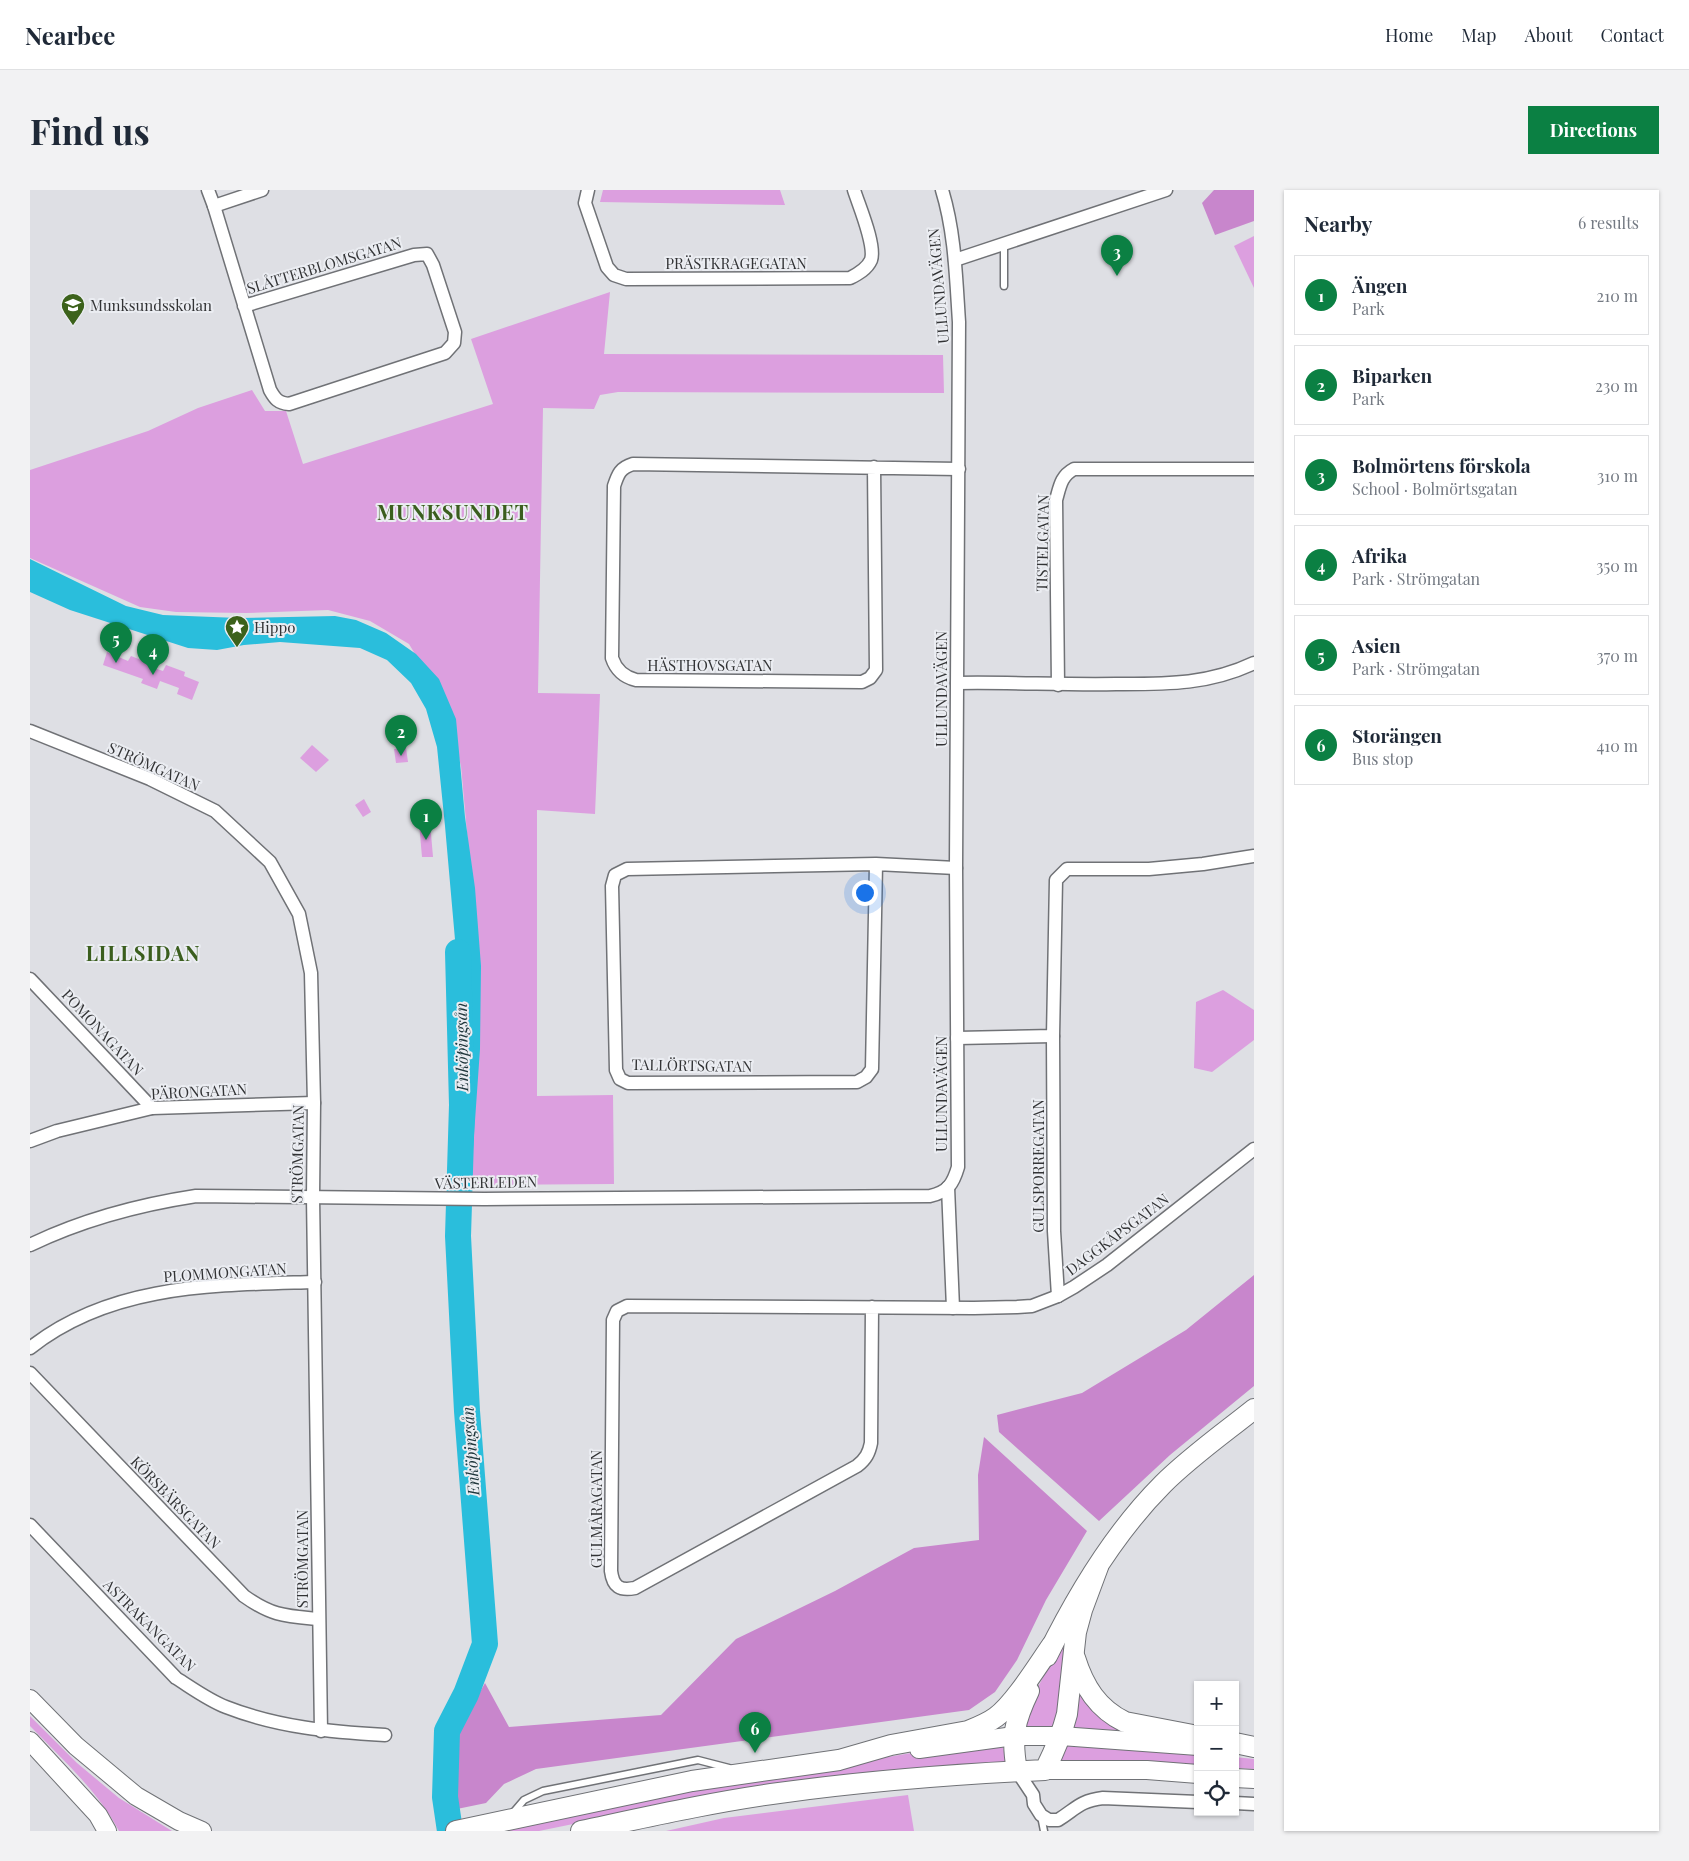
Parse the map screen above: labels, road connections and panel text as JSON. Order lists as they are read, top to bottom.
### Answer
{
  "streets": {
    "street": [
      "PRÄSTKRAGEGATAN",
      "SLÅTTERBLOMSGATAN",
      "ULLUNDAVÄGEN",
      "TISTELGATAN",
      "HÄSTHOVSGATAN",
      "STRÖMGATAN",
      "POMONAGATAN",
      "TALLÖRTSGATAN",
      "PÄRONGATAN",
      "GULSPORREGATAN",
      "VÄSTERLEDEN",
      "DAGGKÅPSGATAN",
      "PLOMMONGATAN",
      "KÖRSBÄRSGATAN",
      "GULMÅRAGATAN",
      "ASTRAKANGATAN"
    ]
  },
  "crossings": [
    ["ULLUNDAVÄGEN", "HÄSTHOVSGATAN"],
    ["ULLUNDAVÄGEN", "TALLÖRTSGATAN"],
    ["ULLUNDAVÄGEN", "VÄSTERLEDEN"],
    ["STRÖMGATAN", "PÄRONGATAN"],
    ["STRÖMGATAN", "VÄSTERLEDEN"],
    ["STRÖMGATAN", "PLOMMONGATAN"],
    ["STRÖMGATAN", "KÖRSBÄRSGATAN"],
    ["STRÖMGATAN", "ASTRAKANGATAN"],
    ["POMONAGATAN", "PÄRONGATAN"],
    ["GULSPORREGATAN", "DAGGKÅPSGATAN"],
    ["DAGGKÅPSGATAN", "GULMÅRAGATAN"]
  ],
  "districts": ["MUNKSUNDET", "LILLSIDAN"],
  "water": ["Enköpingsån"],
  "places": {
    "school or university": ["Munksundsskolan"],
    "place": ["Hippo"]
  },
  "page": {
    "header": "Nearbee",
    "nav": [
      "Home",
      "Map",
      "About",
      "Contact"
    ],
    "buttons": "Directions",
    "title": "Find us",
    "heading": ["Nearby", "6 results"],
    "pins": [
      "3",
      "5",
      "4",
      "2",
      "1",
      "6"
    ],
    "list": [
      {
        "mark": "1",
        "name": "Ängen",
        "note": "Park",
        "value": "210 m"
      },
      {
        "mark": "2",
        "name": "Biparken",
        "note": "Park",
        "value": "230 m"
      },
      {
        "mark": "3",
        "name": "Bolmörtens förskola",
        "note": "School · Bolmörtsgatan",
        "value": "310 m"
      },
      {
        "mark": "4",
        "name": "Afrika",
        "note": "Park · Strömgatan",
        "value": "350 m"
      },
      {
        "mark": "5",
        "name": "Asien",
        "note": "Park · Strömgatan",
        "value": "370 m"
      },
      {
        "mark": "6",
        "name": "Storängen",
        "note": "Bus stop",
        "value": "410 m"
      }
    ],
    "map_buttons": ["+", "−"]
  }
}
